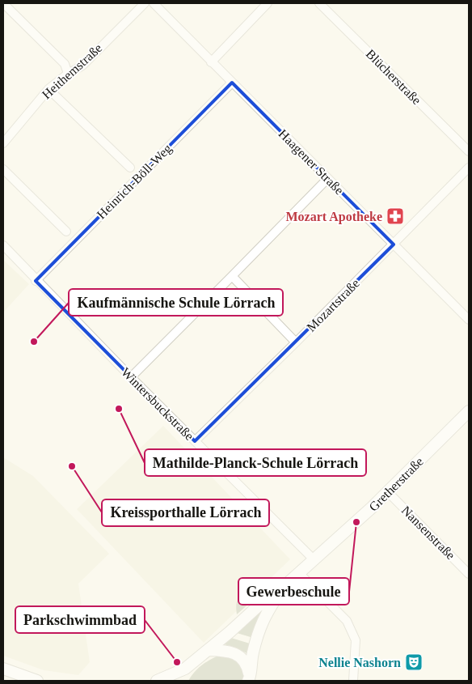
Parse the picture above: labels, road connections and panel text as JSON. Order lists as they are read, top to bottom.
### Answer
{
  "streets": {
    "main road": ["Gretherstraße"],
    "street": [
      "Heithemstraße",
      "Blücherstraße",
      "Haagener Straße",
      "Heinrich-Böll-Weg",
      "Mozartstraße",
      "Wintersbuckstraße",
      "Nansenstraße"
    ]
  },
  "crossings": [
    ["Haagener Straße", "Heinrich-Böll-Weg"],
    ["Haagener Straße", "Mozartstraße"],
    ["Heinrich-Böll-Weg", "Wintersbuckstraße"],
    ["Mozartstraße", "Wintersbuckstraße"],
    ["Wintersbuckstraße", "Gretherstraße"],
    ["Gretherstraße", "Nansenstraße"]
  ],
  "places": {
    "pharmacy": ["Mozart Apotheke"],
    "other": [
      "Kaufmännische Schule Lörrach",
      "Mathilde-Planck-Schule Lörrach",
      "Kreissporthalle Lörrach",
      "Gewerbeschule",
      "Parkschwimmbad"
    ],
    "theatre": ["Nellie Nashorn"]
  }
}
